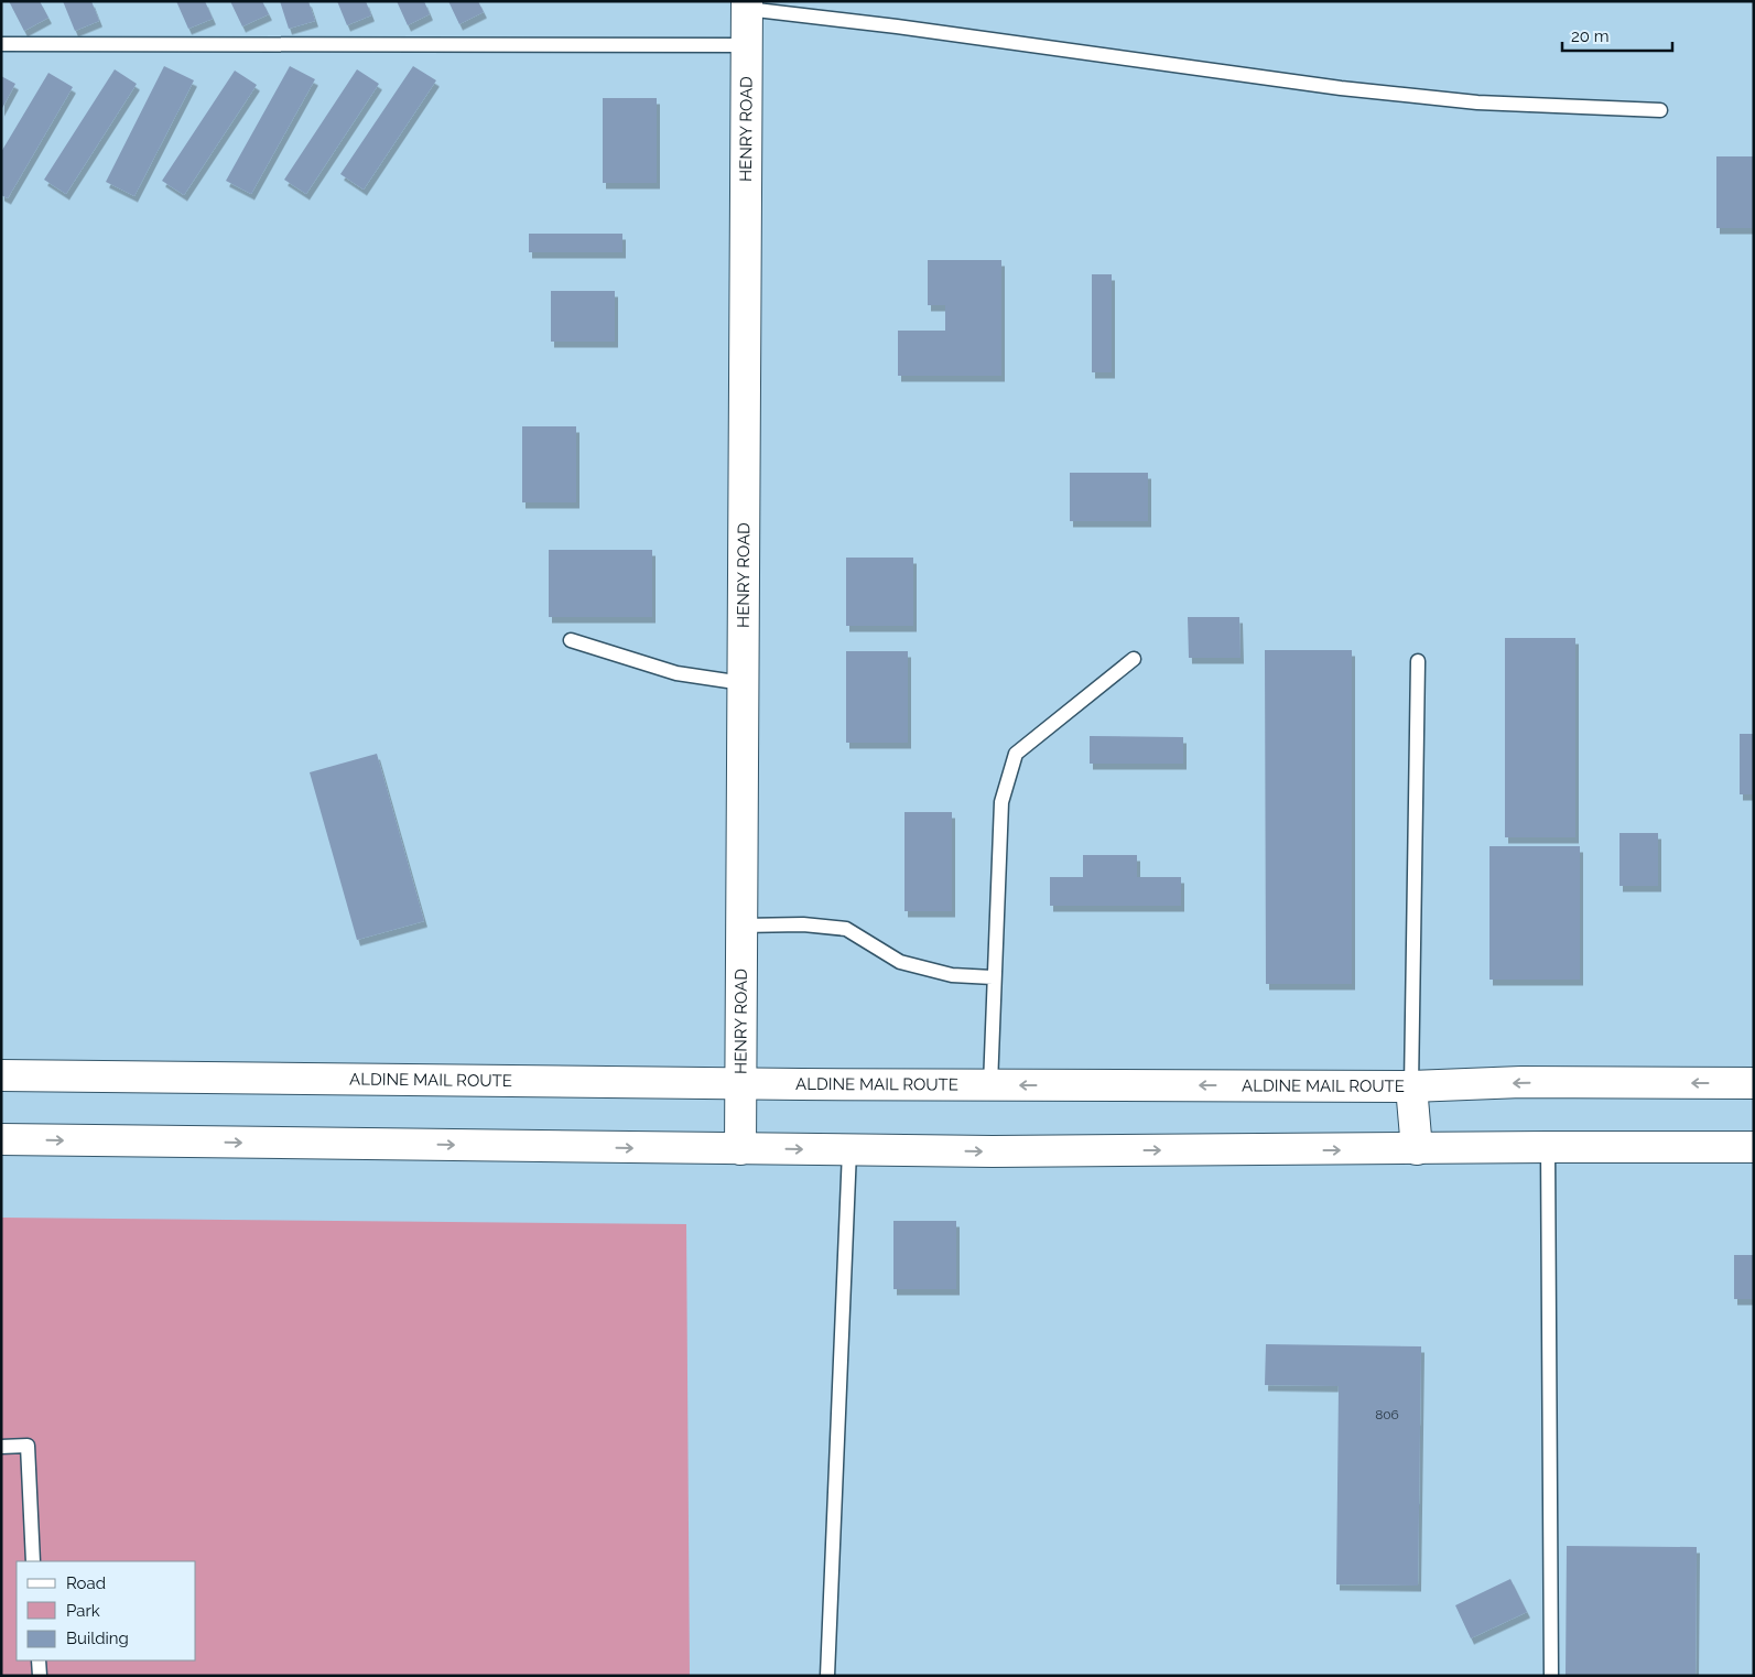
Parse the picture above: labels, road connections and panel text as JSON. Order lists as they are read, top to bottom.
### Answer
{
  "streets": {
    "main road": ["HENRY ROAD", "ALDINE MAIL ROUTE"]
  },
  "crossings": [
    ["HENRY ROAD", "ALDINE MAIL ROUTE"]
  ],
  "house_numbers": ["806"],
  "legend": ["Road", "Park", "Building"],
  "scale_bar": "20 m"
}
